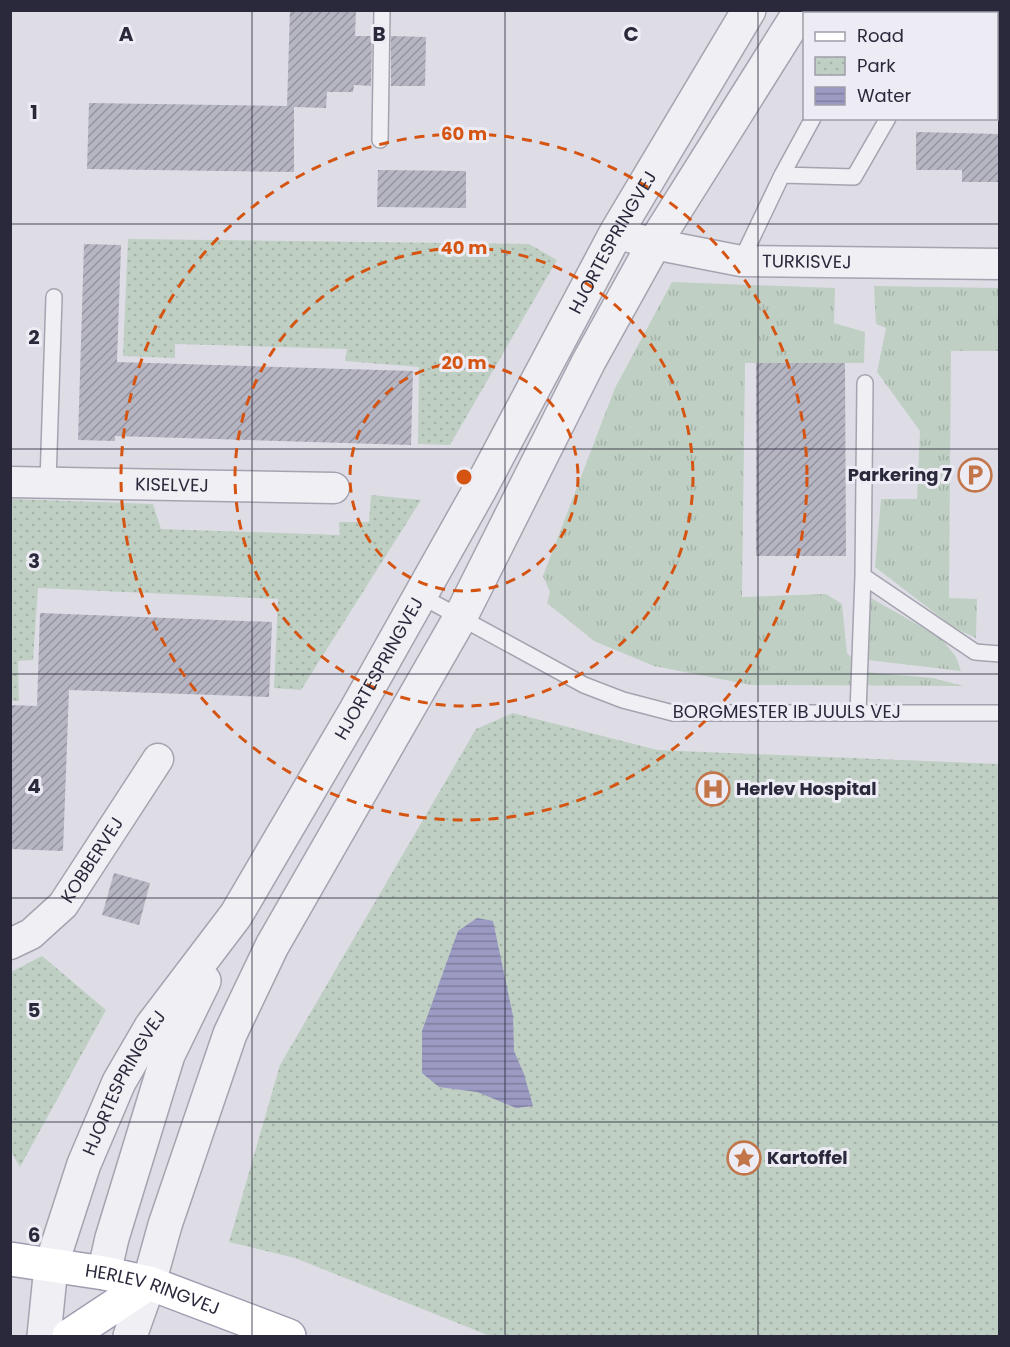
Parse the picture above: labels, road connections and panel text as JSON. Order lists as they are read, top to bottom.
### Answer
{
  "streets": {
    "main road": ["HERLEV RINGVEJ"],
    "street": [
      "HJORTESPRINGVEJ",
      "TURKISVEJ",
      "KISELVEJ",
      "KOBBERVEJ"
    ],
    "lane": ["BORGMESTER IB JUULS VEJ"]
  },
  "crossings": [
    ["HJORTESPRINGVEJ", "TURKISVEJ"],
    ["HJORTESPRINGVEJ", "BORGMESTER IB JUULS VEJ"],
    ["HJORTESPRINGVEJ", "HERLEV RINGVEJ"]
  ],
  "places": {
    "parking": ["Parkering 7"],
    "hospital": ["Herlev Hospital"],
    "place": ["Kartoffel"]
  },
  "legend": ["Road", "Park", "Water"],
  "grid": {
    "columns": ["A", "B", "C"],
    "rows": [
      "1",
      "2",
      "3",
      "4",
      "5",
      "6"
    ]
  },
  "rings": ["60 m", "40 m", "20 m"]
}
